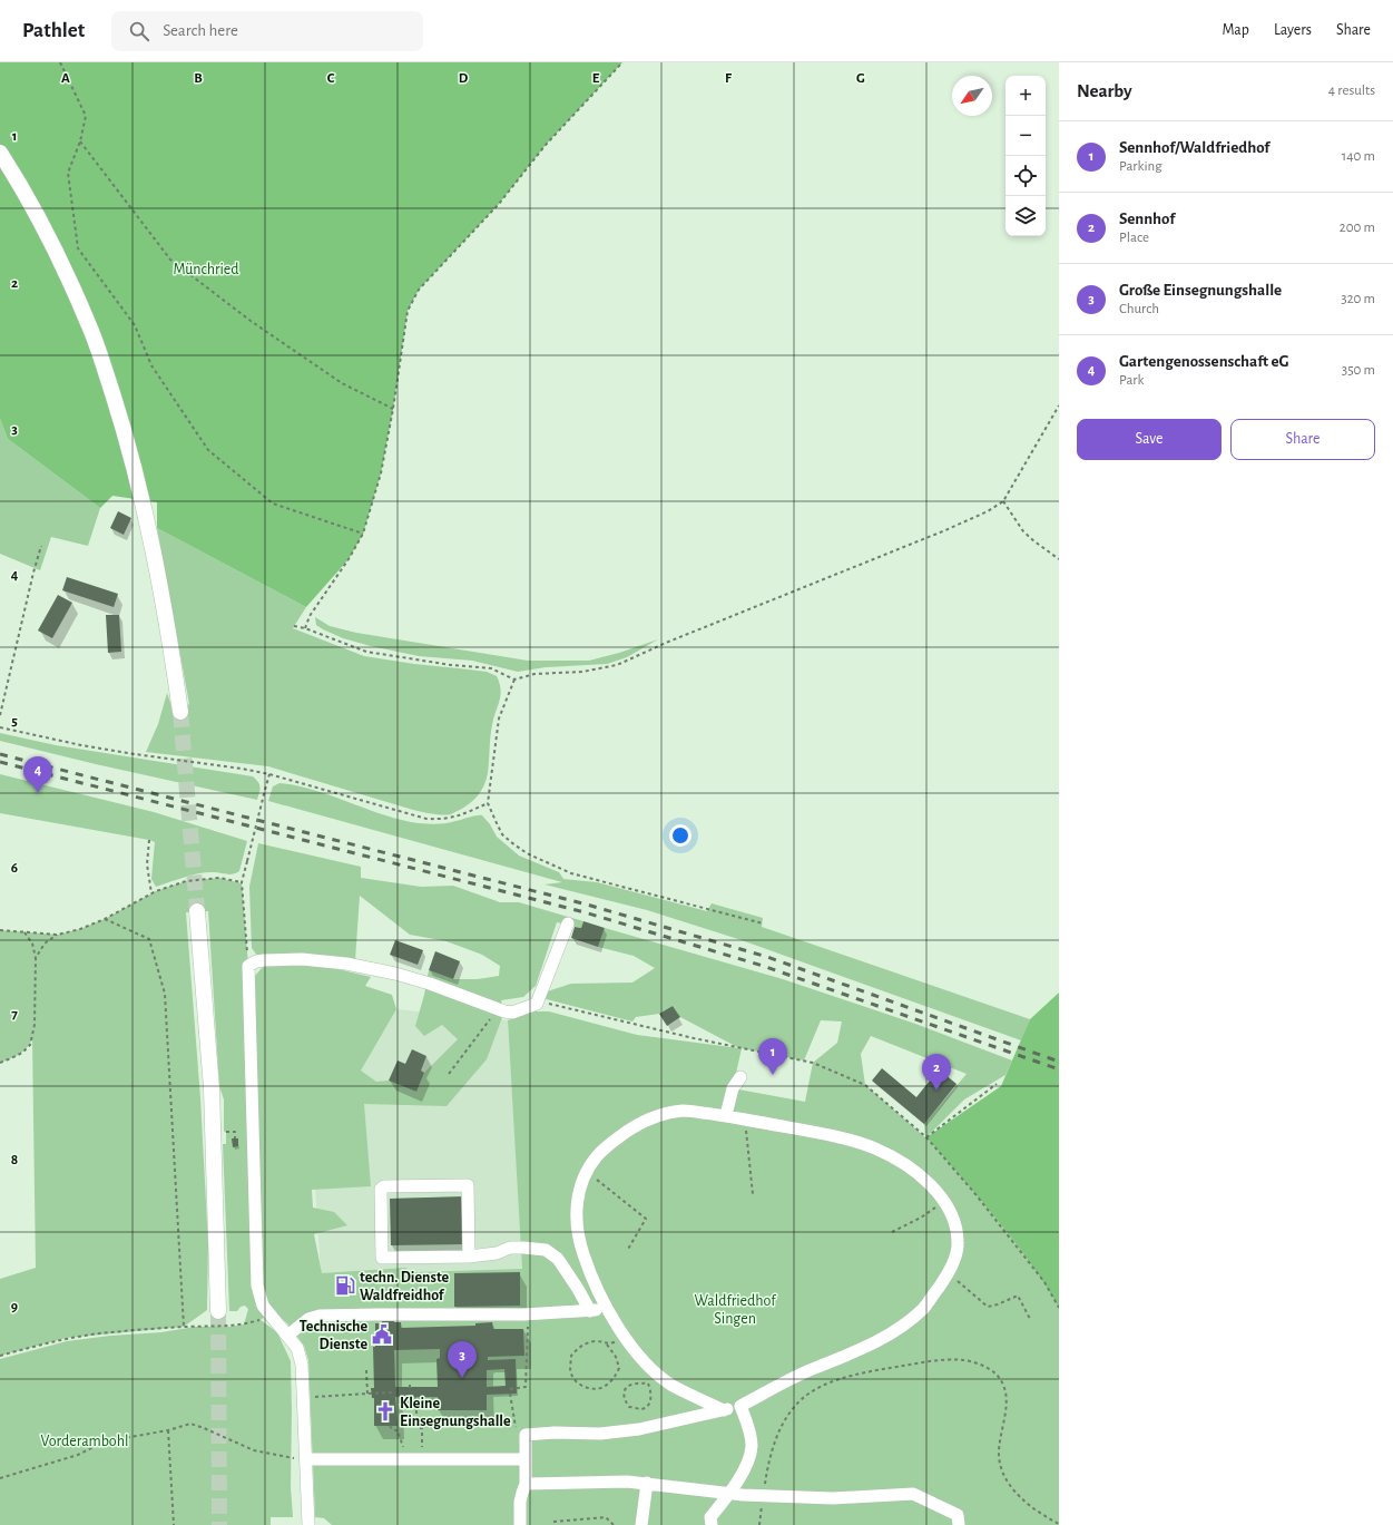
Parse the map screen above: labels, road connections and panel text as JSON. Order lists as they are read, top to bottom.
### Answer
{
  "parks": ["Münchried", "Waldfriedhof Singen", "Vorderambohl"],
  "places": {
    "fuel station": ["techn. Dienste Waldfreidhof"],
    "public building": ["Technische Dienste"],
    "church": ["Kleine Einsegnungshalle"]
  },
  "north": "bottom left",
  "page": {
    "header": "Pathlet",
    "search": "Search here",
    "nav": ["Map", "Layers", "Share"],
    "heading": ["Nearby", "4 results"],
    "map_buttons": ["+", "−"],
    "list": [
      {
        "mark": "1",
        "name": "Sennhof/Waldfriedhof",
        "note": "Parking",
        "value": "140 m"
      },
      {
        "mark": "2",
        "name": "Sennhof",
        "note": "Place",
        "value": "200 m"
      },
      {
        "mark": "3",
        "name": "Große Einsegnungshalle",
        "note": "Church",
        "value": "320 m"
      },
      {
        "mark": "4",
        "name": "Gartengenossenschaft eG",
        "note": "Park",
        "value": "350 m"
      }
    ],
    "buttons": ["Save", "Share"],
    "pins": [
      "4",
      "1",
      "2",
      "3"
    ]
  },
  "grid": {
    "columns": [
      "A",
      "B",
      "C",
      "D",
      "E",
      "F",
      "G"
    ],
    "rows": [
      "1",
      "2",
      "3",
      "4",
      "5",
      "6",
      "7",
      "8",
      "9"
    ]
  }
}
